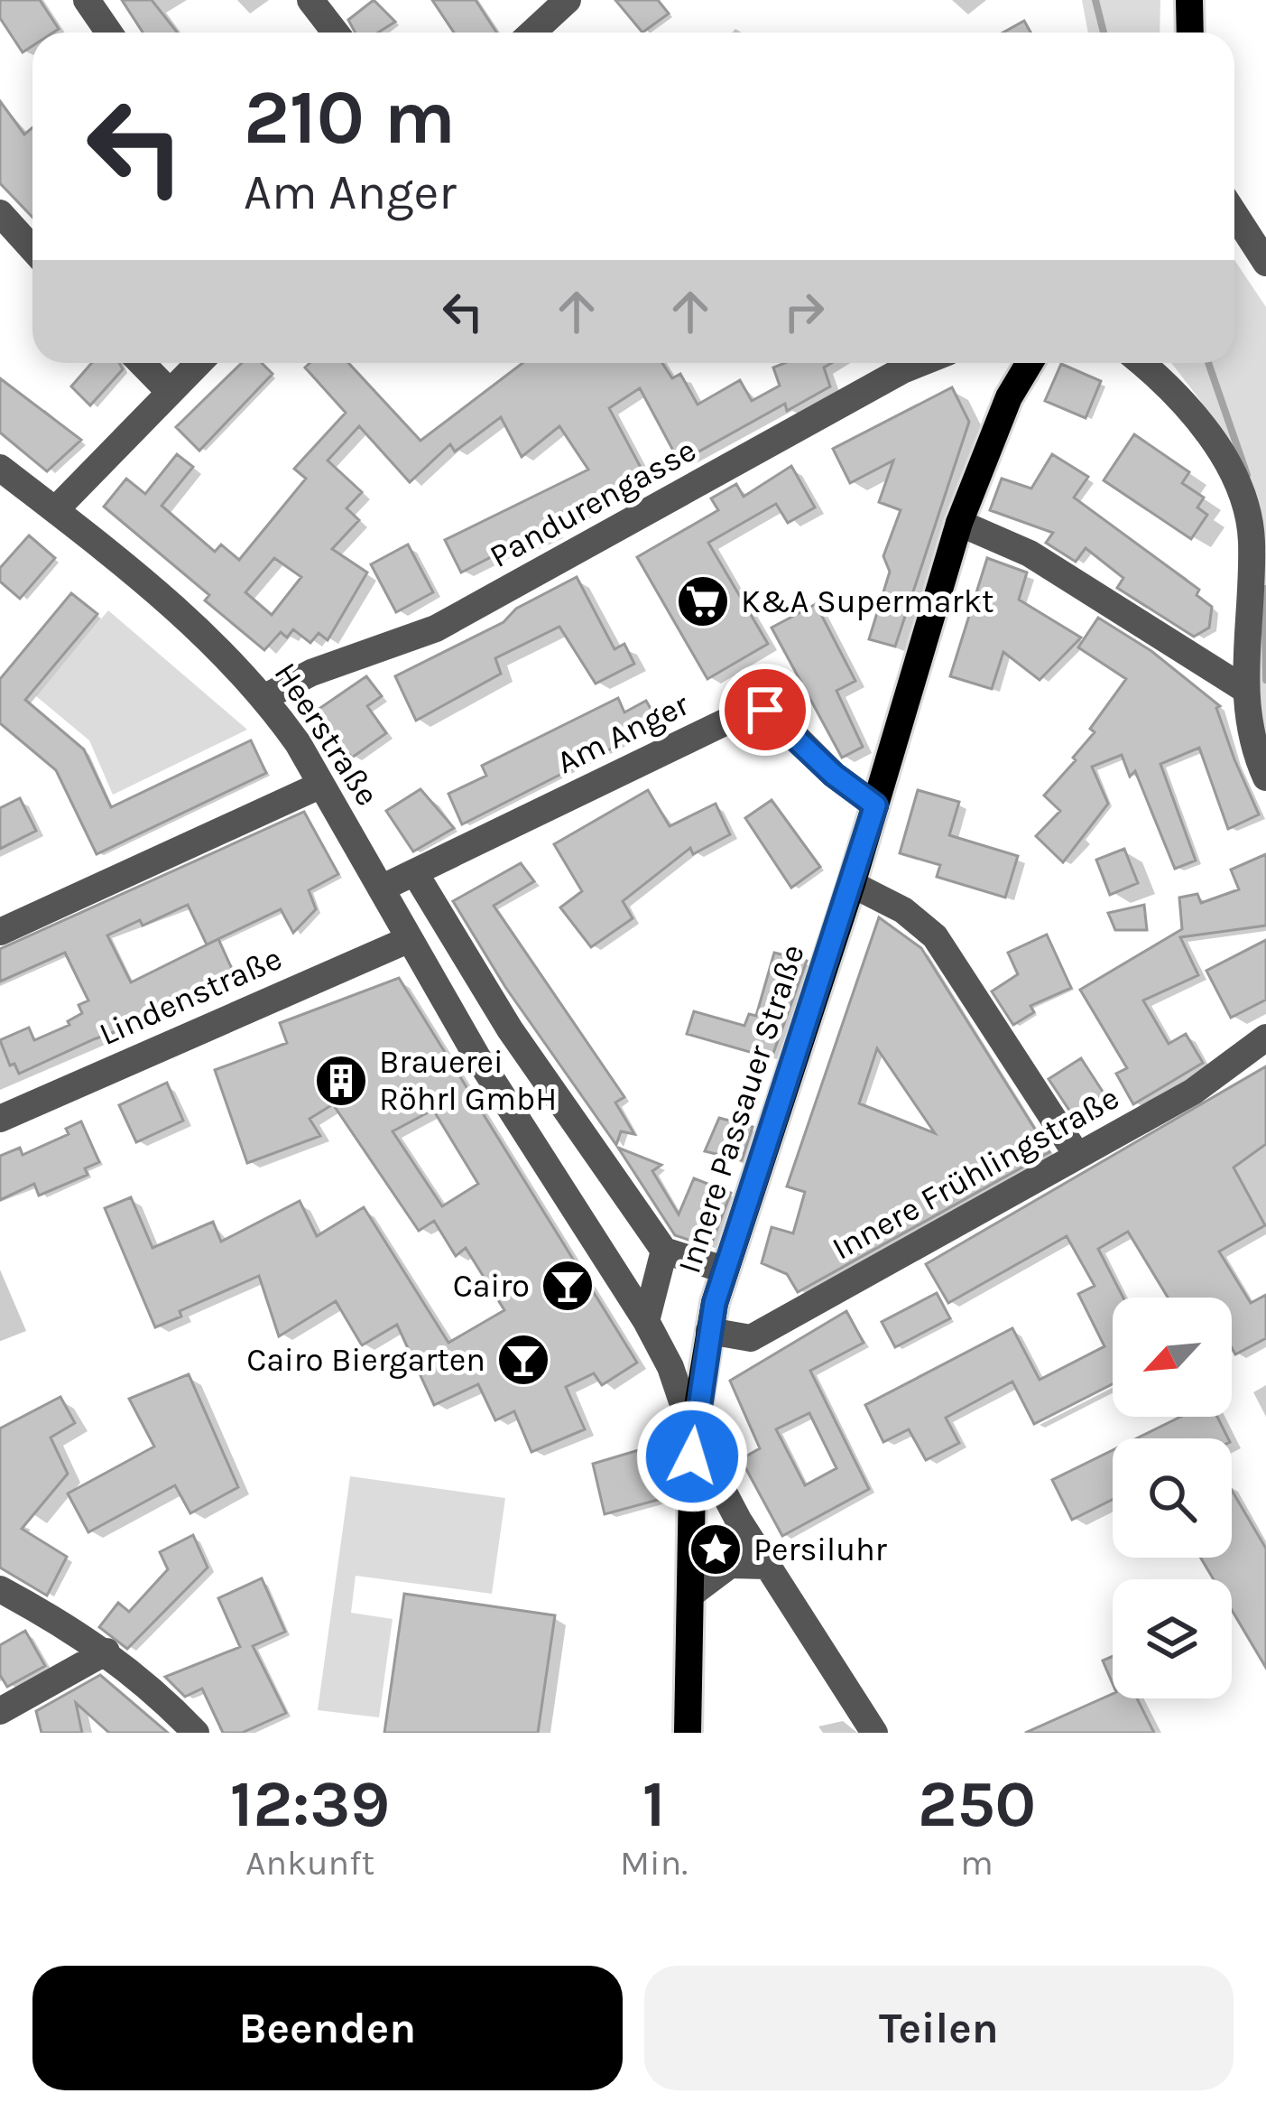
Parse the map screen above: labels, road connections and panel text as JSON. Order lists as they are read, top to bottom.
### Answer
{
  "streets": {
    "main road": ["Innere Passauer Straße"],
    "street": [
      "Pandurengasse",
      "Am Anger",
      "Heerstraße",
      "Lindenstraße",
      "Innere Frühlingstraße"
    ]
  },
  "crossings": [
    ["Pandurengasse", "Heerstraße"],
    ["Am Anger", "Heerstraße"],
    ["Am Anger", "Innere Passauer Straße"],
    ["Heerstraße", "Lindenstraße"],
    ["Heerstraße", "Innere Passauer Straße"],
    ["Innere Passauer Straße", "Innere Frühlingstraße"]
  ],
  "places": {
    "supermarket": ["K&A Supermarkt"],
    "building": ["Brauerei Röhrl GmbH"],
    "bar": ["Cairo", "Cairo Biergarten"],
    "place": ["Persiluhr"]
  },
  "north": "bottom left",
  "page": {
    "turn": ["210 m", "Am Anger"],
    "eta": [
      "12:39",
      "Ankunft",
      "1",
      "Min.",
      "250",
      "m"
    ],
    "buttons": ["Beenden", "Teilen"]
  }
}
